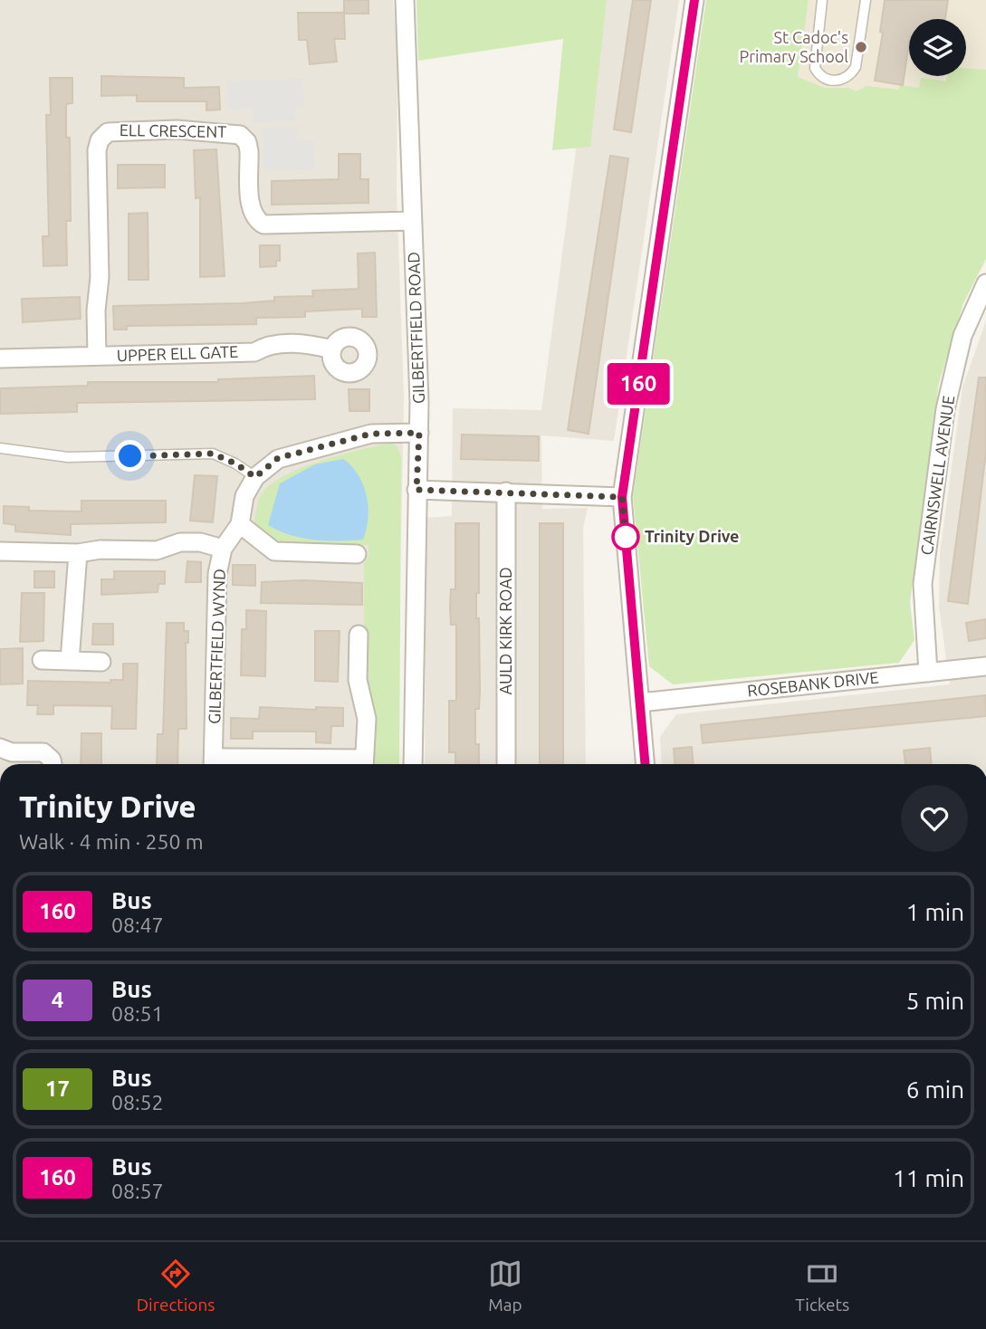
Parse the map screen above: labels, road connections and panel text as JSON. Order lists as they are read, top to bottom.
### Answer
{
  "streets": {
    "street": [
      "ELL CRESCENT",
      "GILBERTFIELD ROAD",
      "UPPER ELL GATE",
      "CAIRNSWELL AVENUE",
      "AULD KIRK ROAD",
      "GILBERTFIELD WYND",
      "ROSEBANK DRIVE"
    ]
  },
  "crossings": [
    ["ELL CRESCENT", "GILBERTFIELD ROAD"],
    ["ELL CRESCENT", "UPPER ELL GATE"],
    ["GILBERTFIELD ROAD", "GILBERTFIELD WYND"],
    ["CAIRNSWELL AVENUE", "ROSEBANK DRIVE"]
  ],
  "places": ["St Cadoc's Primary School", "Trinity Drive"],
  "lines": ["bus line 160"],
  "page": {
    "on_map": "160",
    "heading": ["Trinity Drive", "Walk · 4 min · 250 m"],
    "list": [
      {
        "mark": "160",
        "name": "Bus",
        "note": "08:47",
        "value": "1 min"
      },
      {
        "mark": "4",
        "name": "Bus",
        "note": "08:51",
        "value": "5 min"
      },
      {
        "mark": "17",
        "name": "Bus",
        "note": "08:52",
        "value": "6 min"
      },
      {
        "mark": "160",
        "name": "Bus",
        "note": "08:57",
        "value": "11 min"
      }
    ],
    "tabs": ["Directions", "Map", "Tickets"]
  }
}
